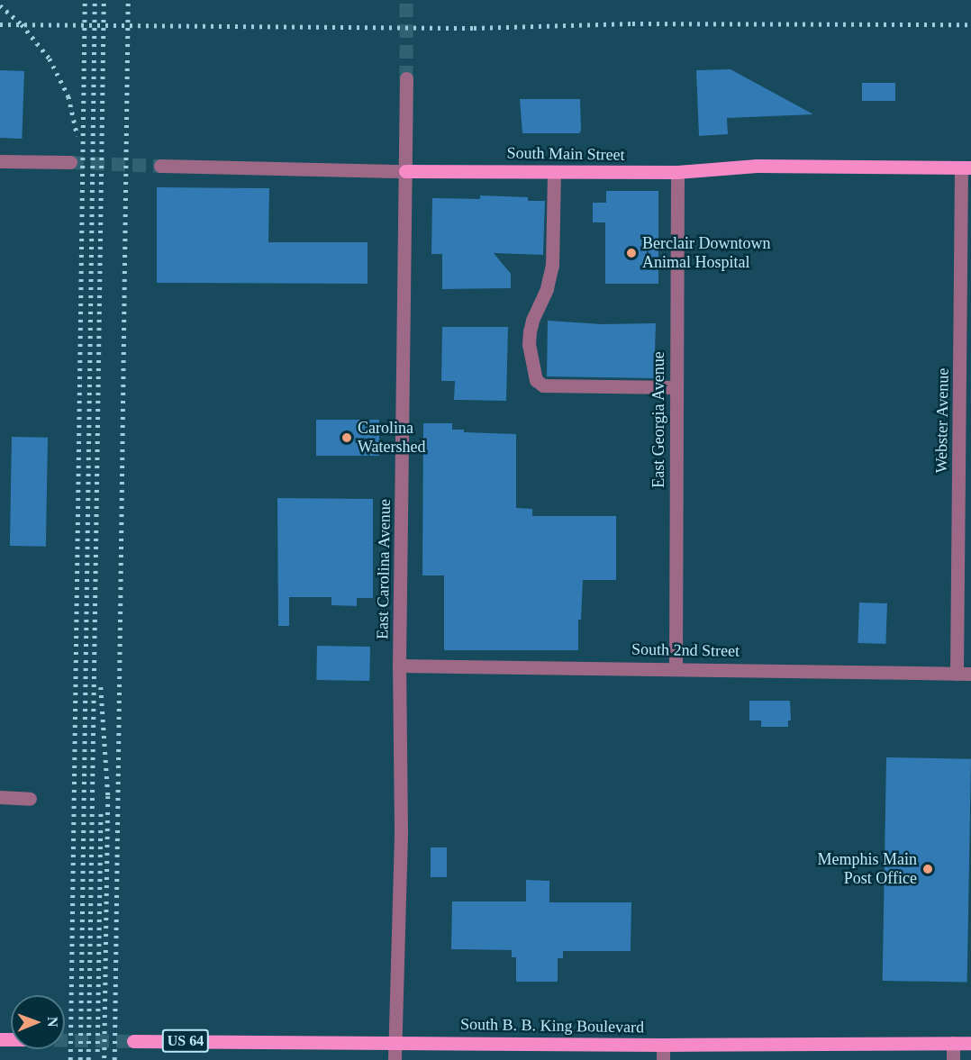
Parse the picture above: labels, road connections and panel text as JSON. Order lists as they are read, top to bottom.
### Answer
{
  "streets": {
    "main road": ["South Main Street", "South B. B. King Boulevard", "US 64"],
    "street": [
      "East Georgia Avenue",
      "Webster Avenue",
      "East Carolina Avenue",
      "South 2nd Street"
    ]
  },
  "crossings": [
    ["South Main Street", "East Georgia Avenue"],
    ["South Main Street", "Webster Avenue"],
    ["South Main Street", "East Carolina Avenue"],
    ["East Georgia Avenue", "South 2nd Street"],
    ["Webster Avenue", "South 2nd Street"],
    ["East Carolina Avenue", "South 2nd Street"],
    ["East Carolina Avenue", "South B. B. King Boulevard"]
  ],
  "places": ["Berclair Downtown Animal Hospital", "Carolina Watershed", "Memphis Main Post Office"],
  "north": "right"
}
